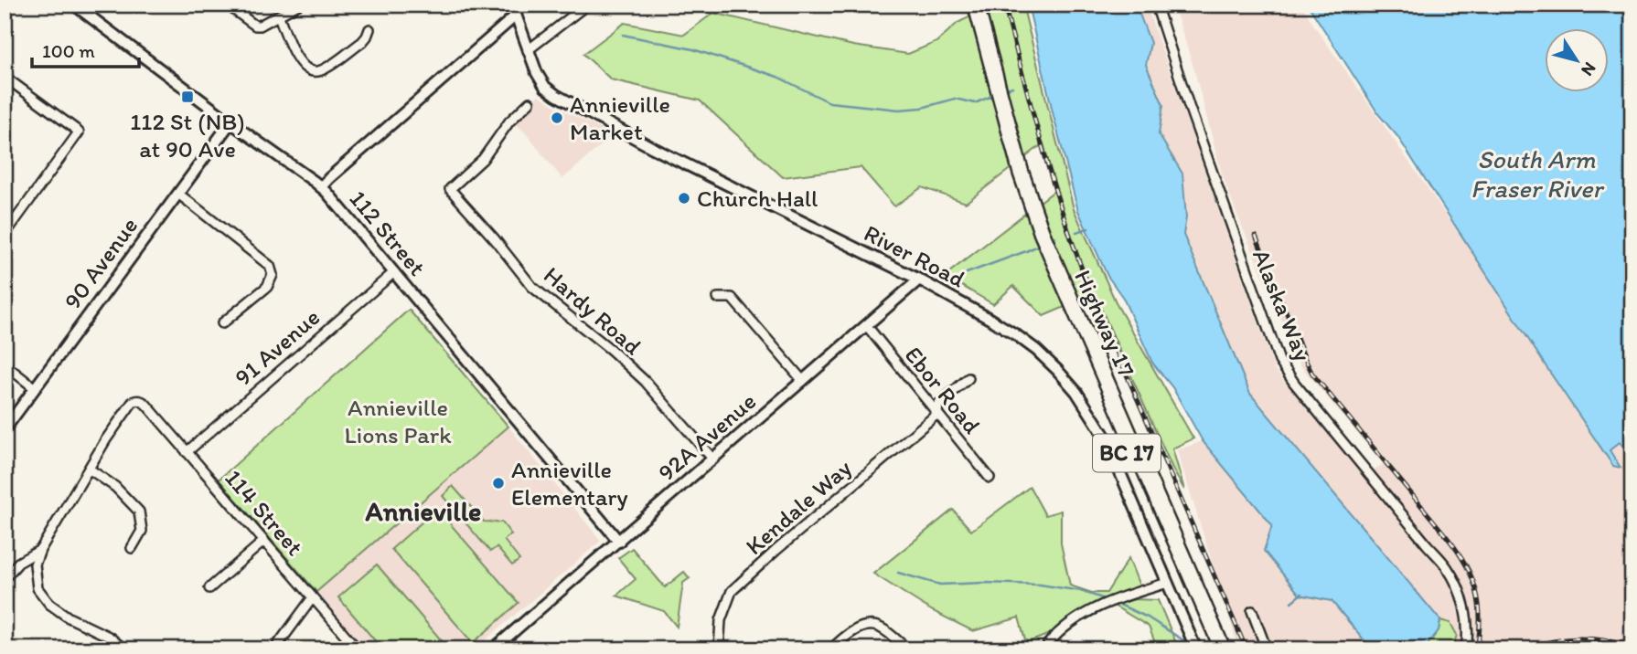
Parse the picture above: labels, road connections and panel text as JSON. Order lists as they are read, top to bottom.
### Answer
{
  "streets": {
    "highway": ["Highway 17", "BC 17"],
    "street": [
      "112 Street",
      "River Road",
      "90 Avenue",
      "Alaska Way",
      "Hardy Road",
      "91 Avenue",
      "Ebor Road",
      "92A Avenue",
      "Kendale Way",
      "114 Street"
    ]
  },
  "crossings": [
    ["112 Street", "90 Avenue"],
    ["112 Street", "91 Avenue"],
    ["112 Street", "92A Avenue"],
    ["River Road", "92A Avenue"],
    ["Hardy Road", "92A Avenue"],
    ["91 Avenue", "114 Street"],
    ["Ebor Road", "92A Avenue"],
    ["Ebor Road", "Kendale Way"]
  ],
  "districts": ["Annieville"],
  "water": ["South Arm Fraser River"],
  "parks": ["Annieville Lions Park"],
  "places": {
    "transit": ["112 St (NB) at 90 Ave"],
    "other": ["Annieville Market", "Church Hall", "Annieville Elementary"]
  },
  "scale_bar": "100 m",
  "north": "bottom right"
}
